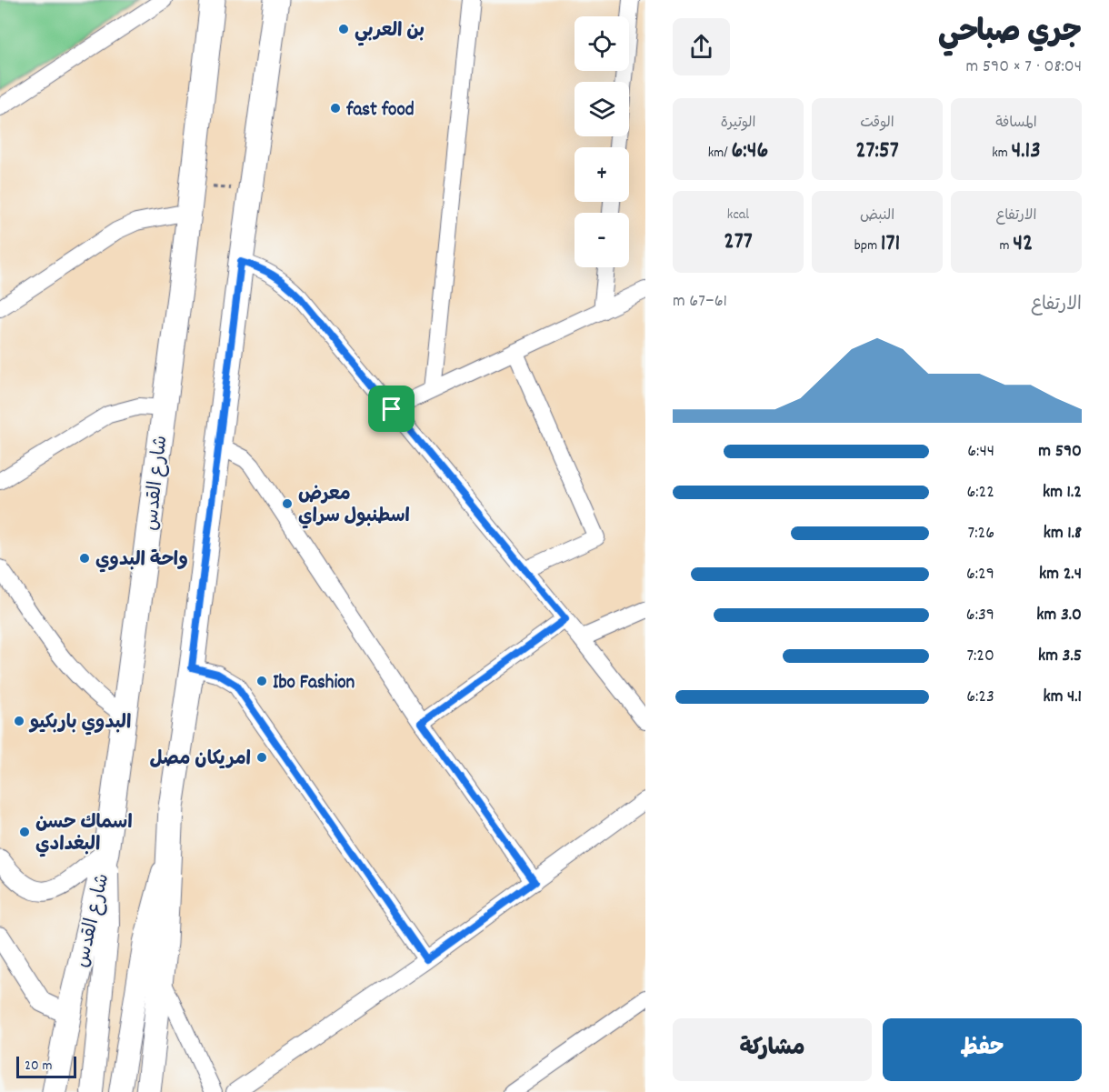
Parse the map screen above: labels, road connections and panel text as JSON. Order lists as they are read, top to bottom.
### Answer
{
  "streets": {
    "main road": ["شارع القدس"]
  },
  "places": [
    "بن العربي",
    "fast food",
    "معرض اسطنبول سراي",
    "واحة البدوي",
    "Ibo Fashion",
    "البدوي باربكيو",
    "امريكان مصل",
    "اسماك حسن البغدادي"
  ],
  "scale_bar": "20 m",
  "page": {
    "heading": ["جري صباحي", "08:04 · 7 × 590 m"],
    "map_buttons": ["+", "−"],
    "stats": [
      ["المسافة", "4.13 km"],
      ["الوقت", "27:57"],
      ["الوتيرة", "6:46 /km"],
      ["الارتفاع", "42 m"],
      ["النبض", "171 bpm"],
      ["kcal", "277"]
    ],
    "chart": ["الارتفاع", "61–67 m"],
    "list": [
      {
        "name": "590 m",
        "note": "6:44"
      },
      {
        "name": "1.2 km",
        "note": "6:22"
      },
      {
        "name": "1.8 km",
        "note": "7:26"
      },
      {
        "name": "2.4 km",
        "note": "6:29"
      },
      {
        "name": "3.0 km",
        "note": "6:39"
      },
      {
        "name": "3.5 km",
        "note": "7:20"
      },
      {
        "name": "4.1 km",
        "note": "6:23"
      }
    ],
    "buttons": ["حفظ", "مشاركة"],
    "scale": "20 m"
  }
}
